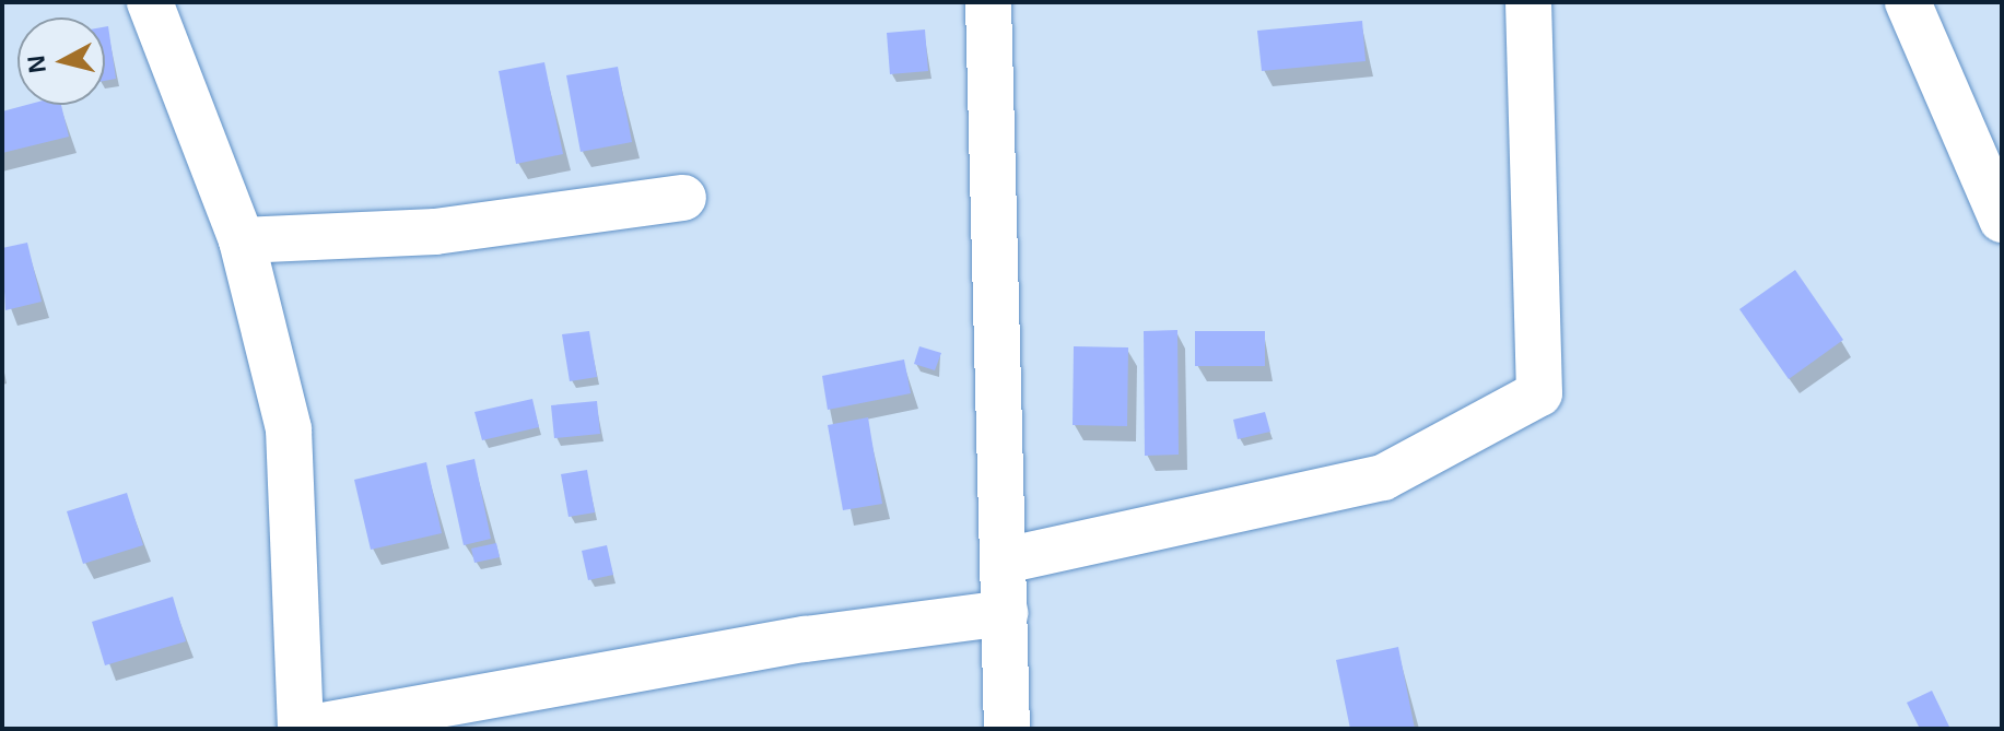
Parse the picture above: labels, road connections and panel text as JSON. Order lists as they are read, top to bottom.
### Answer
{
  "north": "left"
}
